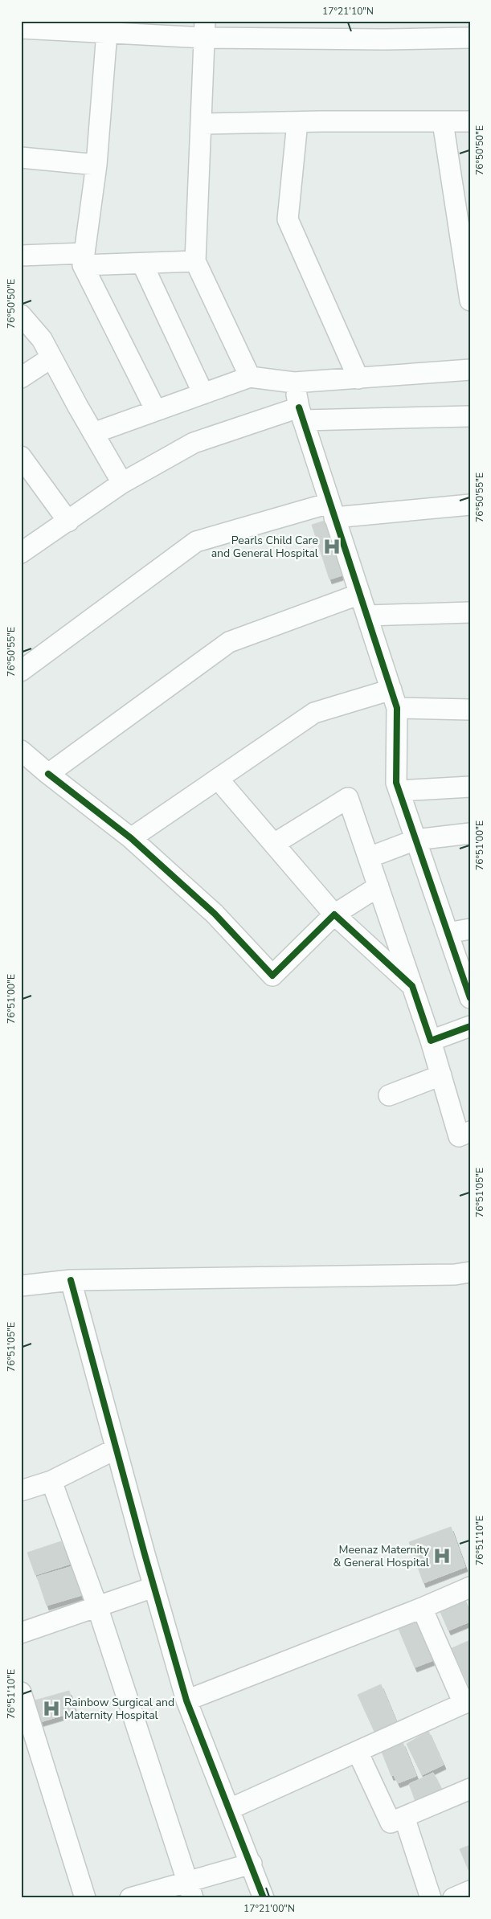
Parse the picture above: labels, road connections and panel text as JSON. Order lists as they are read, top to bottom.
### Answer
{
  "places": {
    "hospital": ["Pearls Child Care and General Hospital", "Meenaz Maternity & General Hospital", "Rainbow Surgical and Maternity Hospital"]
  },
  "coordinates": [
    "17°21'10\"N",
    "76°50'50\"E",
    "76°50'55\"E",
    "76°51'00\"E",
    "76°51'05\"E",
    "76°51'10\"E",
    "17°21'00\"N"
  ]
}
